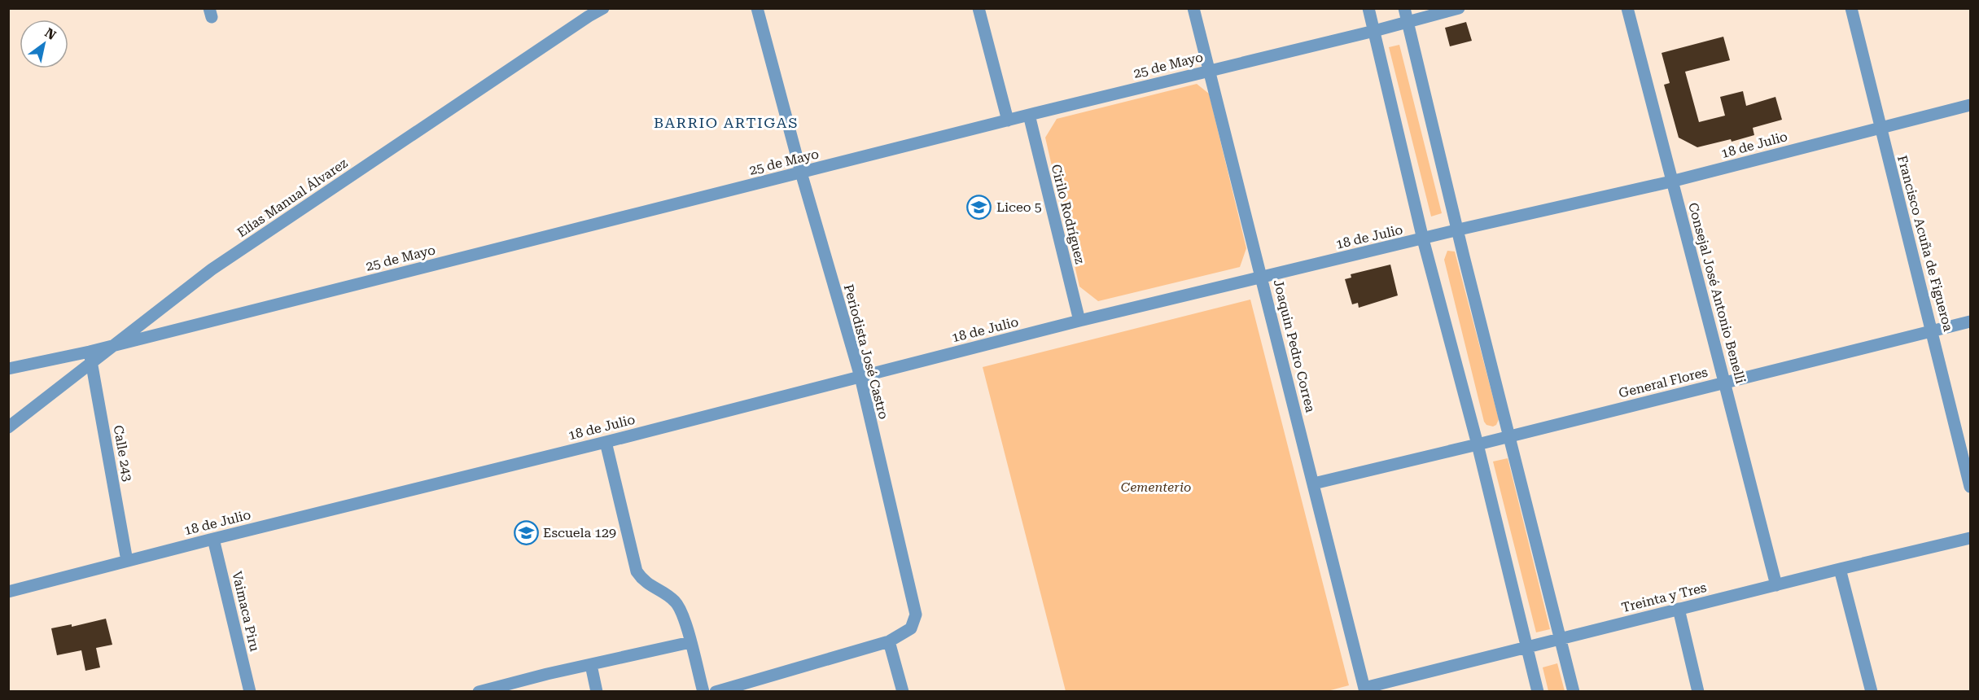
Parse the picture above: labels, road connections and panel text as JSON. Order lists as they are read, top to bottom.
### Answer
{
  "streets": {
    "street": [
      "25 de Mayo",
      "18 de Julio",
      "Elías Manual Álvarez",
      "Cirilo Rodríguez",
      "Francisco Acuña de Figueroa",
      "Consejal José Antonio Benelli",
      "Joaquin Pedro Correa",
      "Periodista José Castro",
      "General Flores",
      "Calle 243",
      "Treinta y Tres",
      "Vaimaca Piru"
    ]
  },
  "crossings": [
    ["25 de Mayo", "Elías Manual Álvarez"],
    ["25 de Mayo", "Cirilo Rodríguez"],
    ["25 de Mayo", "Joaquin Pedro Correa"],
    ["25 de Mayo", "Periodista José Castro"],
    ["18 de Julio", "Cirilo Rodríguez"],
    ["18 de Julio", "Francisco Acuña de Figueroa"],
    ["18 de Julio", "Consejal José Antonio Benelli"],
    ["18 de Julio", "Joaquin Pedro Correa"],
    ["18 de Julio", "Periodista José Castro"],
    ["18 de Julio", "Calle 243"],
    ["18 de Julio", "Vaimaca Piru"],
    ["Elías Manual Álvarez", "Calle 243"],
    ["Francisco Acuña de Figueroa", "General Flores"],
    ["Consejal José Antonio Benelli", "General Flores"],
    ["Consejal José Antonio Benelli", "Treinta y Tres"],
    ["Joaquin Pedro Correa", "General Flores"],
    ["Joaquin Pedro Correa", "Treinta y Tres"]
  ],
  "districts": ["BARRIO ARTIGAS"],
  "parks": ["Cementerio"],
  "places": {
    "school or university": ["Liceo 5", "Escuela 129"]
  },
  "north": "top right"
}
